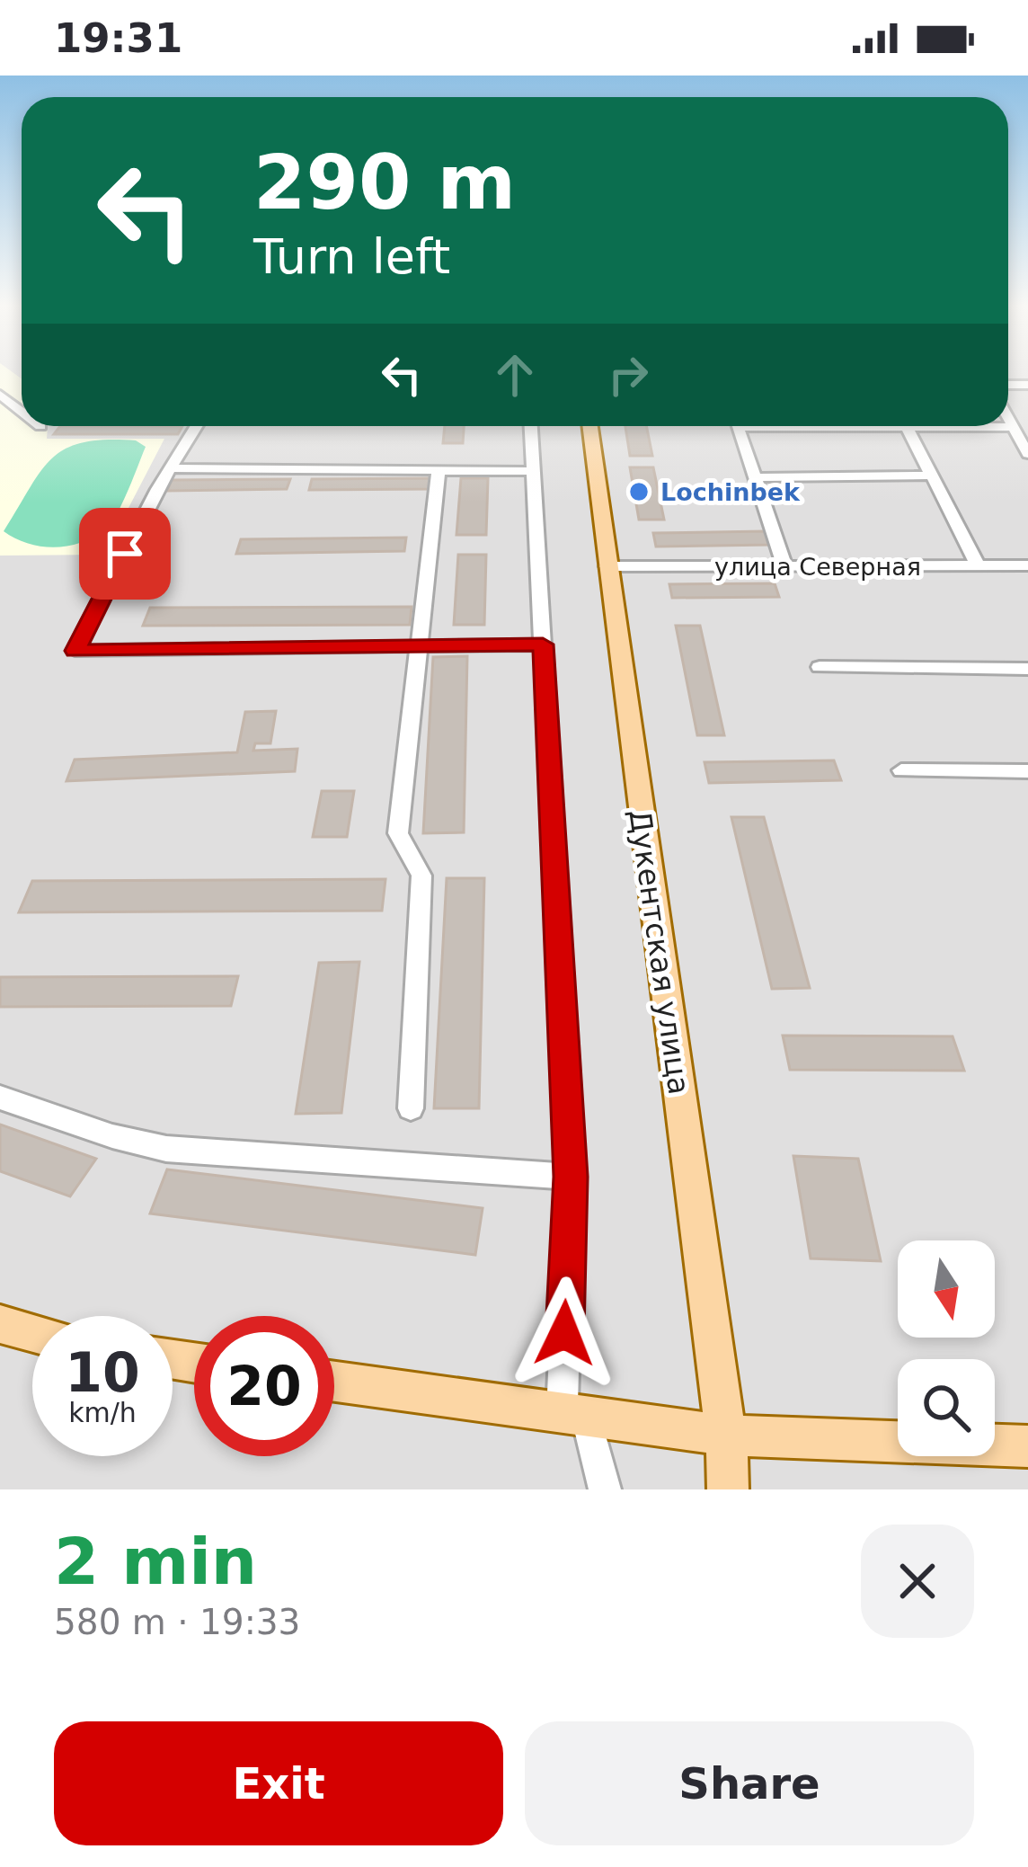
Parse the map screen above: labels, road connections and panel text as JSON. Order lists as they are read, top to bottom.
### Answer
{
  "streets": {
    "main road": ["Дукентская улица"],
    "street": ["улица Северная"]
  },
  "crossings": [
    ["улица Северная", "Дукентская улица"]
  ],
  "places": ["Lochinbek"],
  "north": "bottom",
  "page": {
    "status": "19:31",
    "turn": ["290 m", "Turn left"],
    "speed": "10 km/h",
    "limit": "20",
    "heading": ["2 min", "580 m · 19:33"],
    "buttons": ["Exit", "Share"]
  }
}
